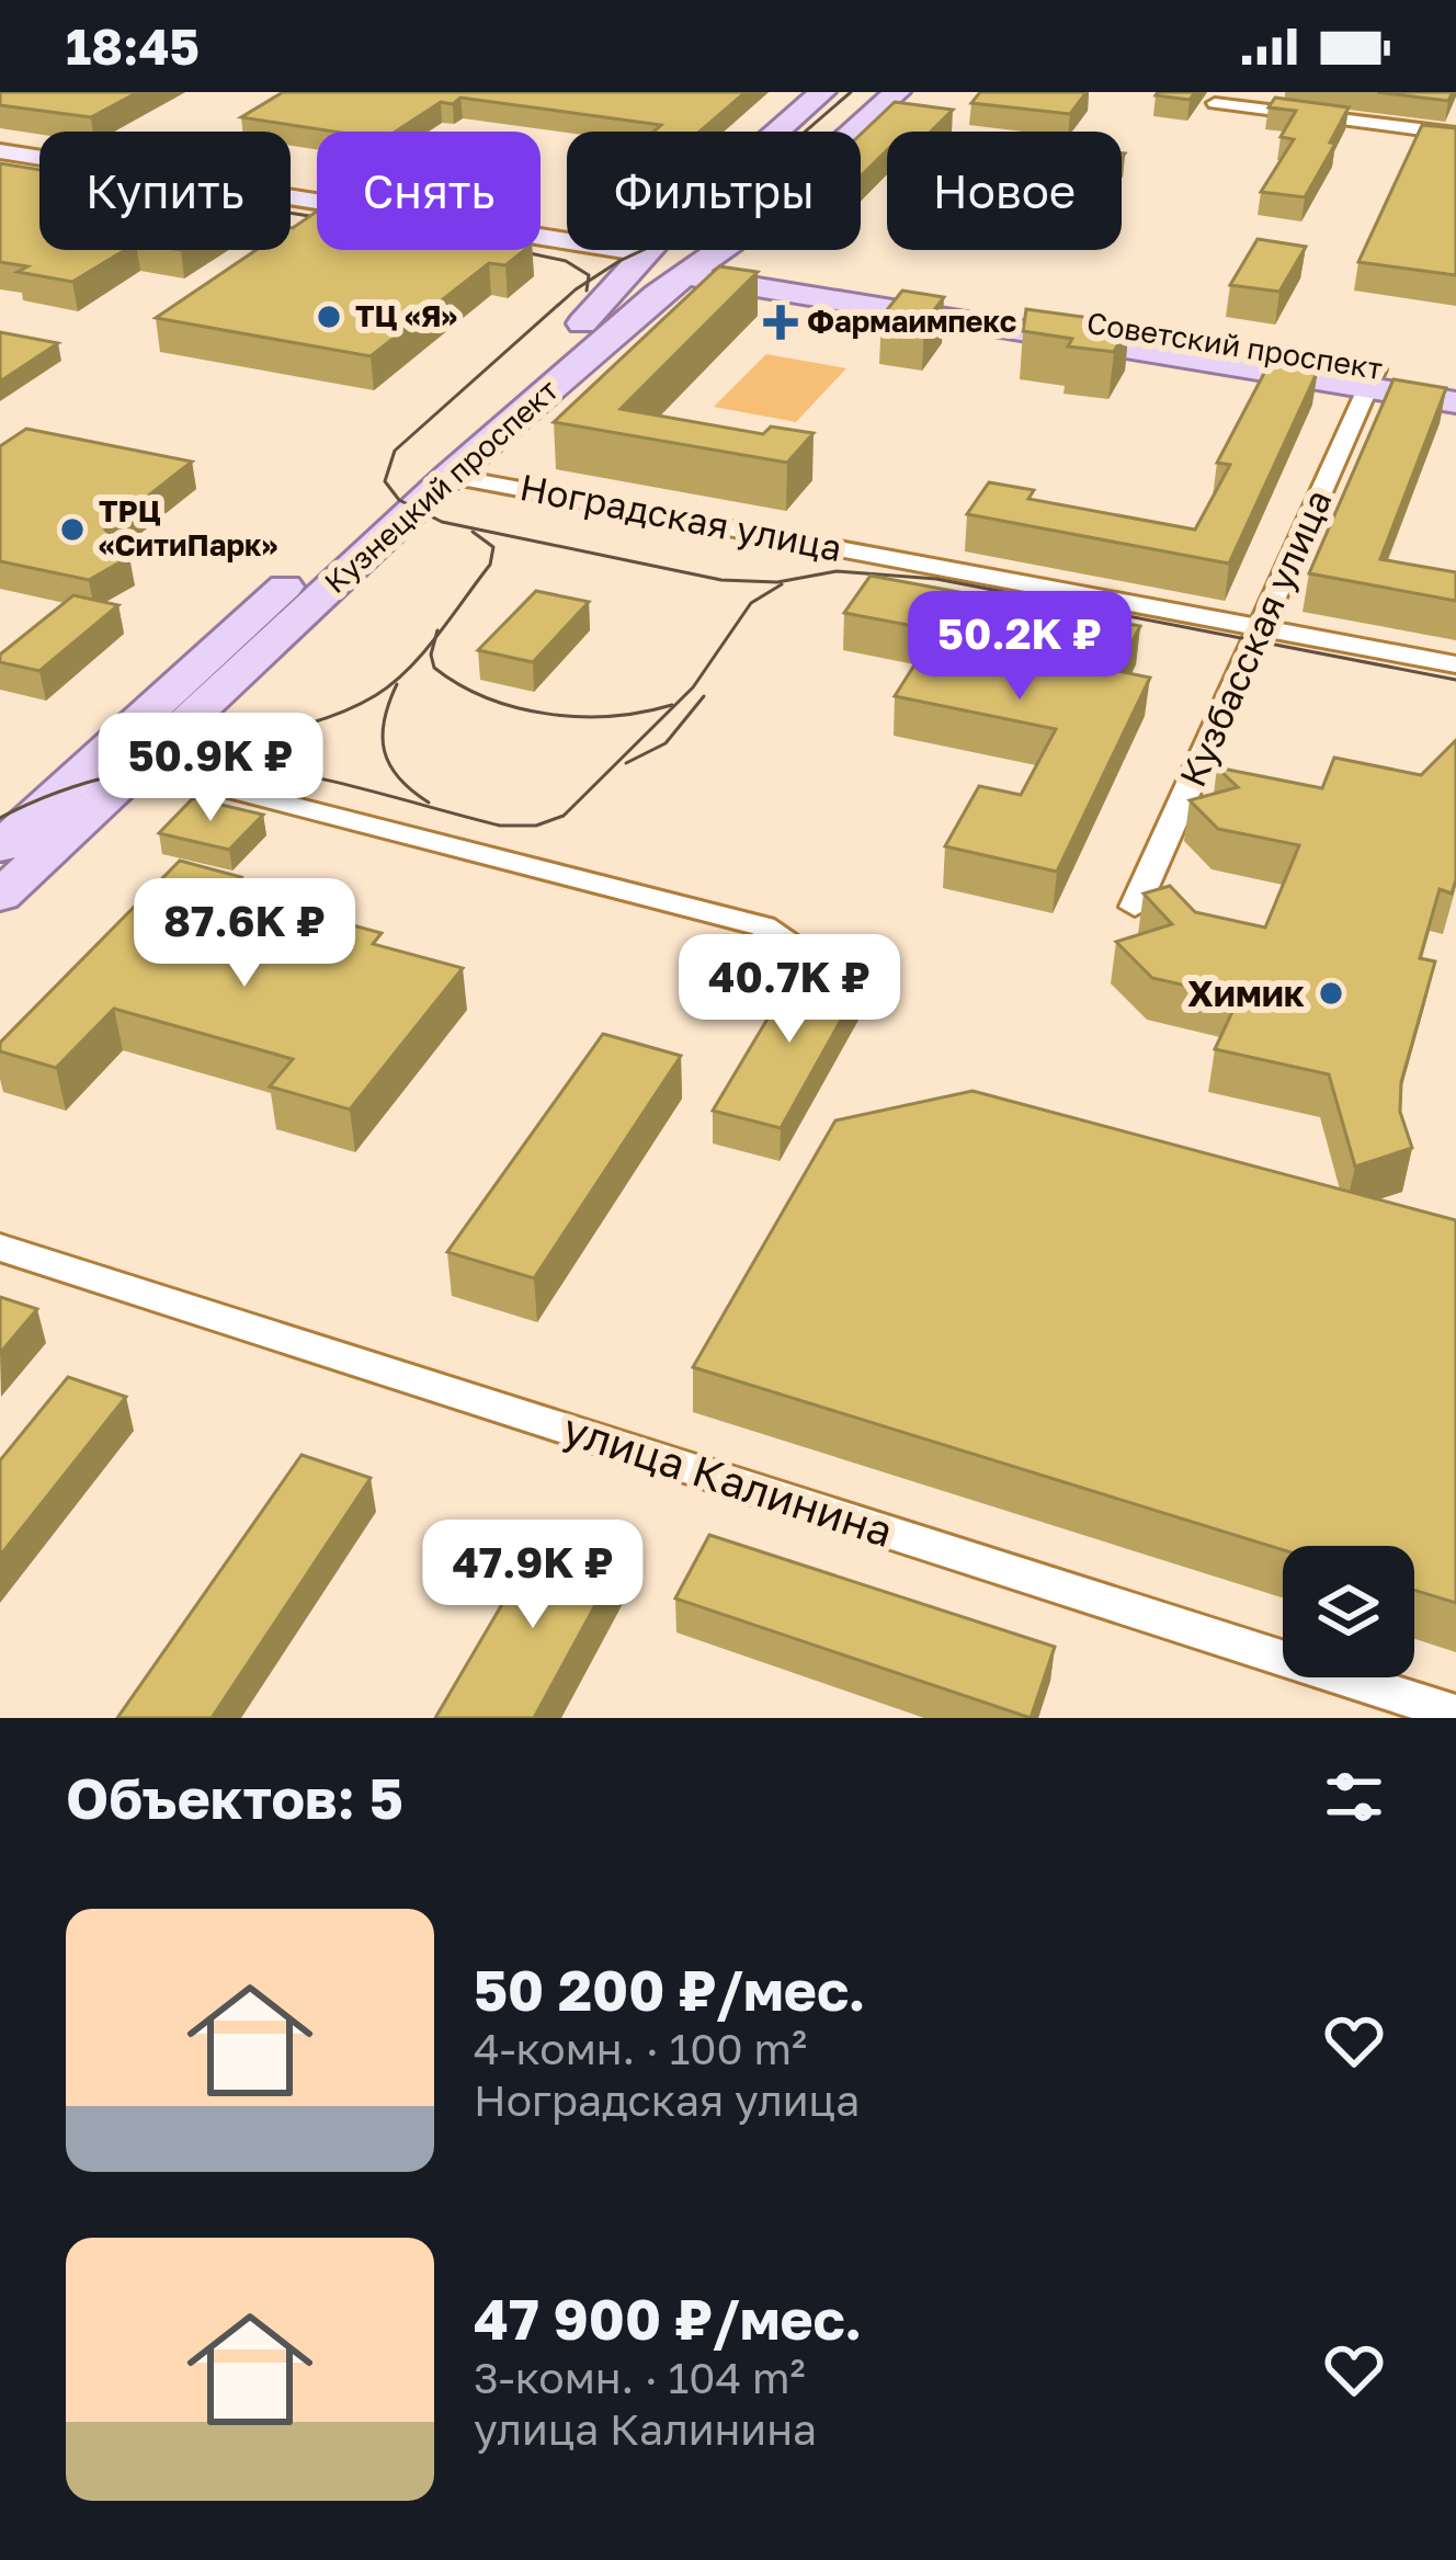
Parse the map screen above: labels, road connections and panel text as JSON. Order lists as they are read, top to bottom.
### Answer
{
  "streets": {
    "main road": ["Советский проспект", "Кузнецкий проспект"],
    "street": ["Ноградская улица", "Кузбасская улица", "улица Калинина"]
  },
  "crossings": [
    ["Советский проспект", "Кузнецкий проспект"],
    ["Советский проспект", "Кузбасская улица"],
    ["Кузнецкий проспект", "Ноградская улица"],
    ["Ноградская улица", "Кузбасская улица"]
  ],
  "places": {
    "other": ["ТЦ «Я»", "ТРЦ «СитиПарк»", "Химик"],
    "health": ["Фармаимпекс"]
  },
  "page": {
    "status": "18:45",
    "chip": [
      "Купить",
      "Снять",
      "Фильтры",
      "Новое"
    ],
    "price": [
      "50.2K ₽",
      "50.9K ₽",
      "87.6K ₽",
      "40.7K ₽",
      "47.9K ₽"
    ],
    "heading": "Объектов: 5",
    "list": [
      {
        "name": "50 200 ₽/мес.",
        "note": "4-комн. · 100 m² · Ноградская улица"
      },
      {
        "name": "47 900 ₽/мес.",
        "note": "3-комн. · 104 m² · улица Калинина"
      }
    ]
  }
}
